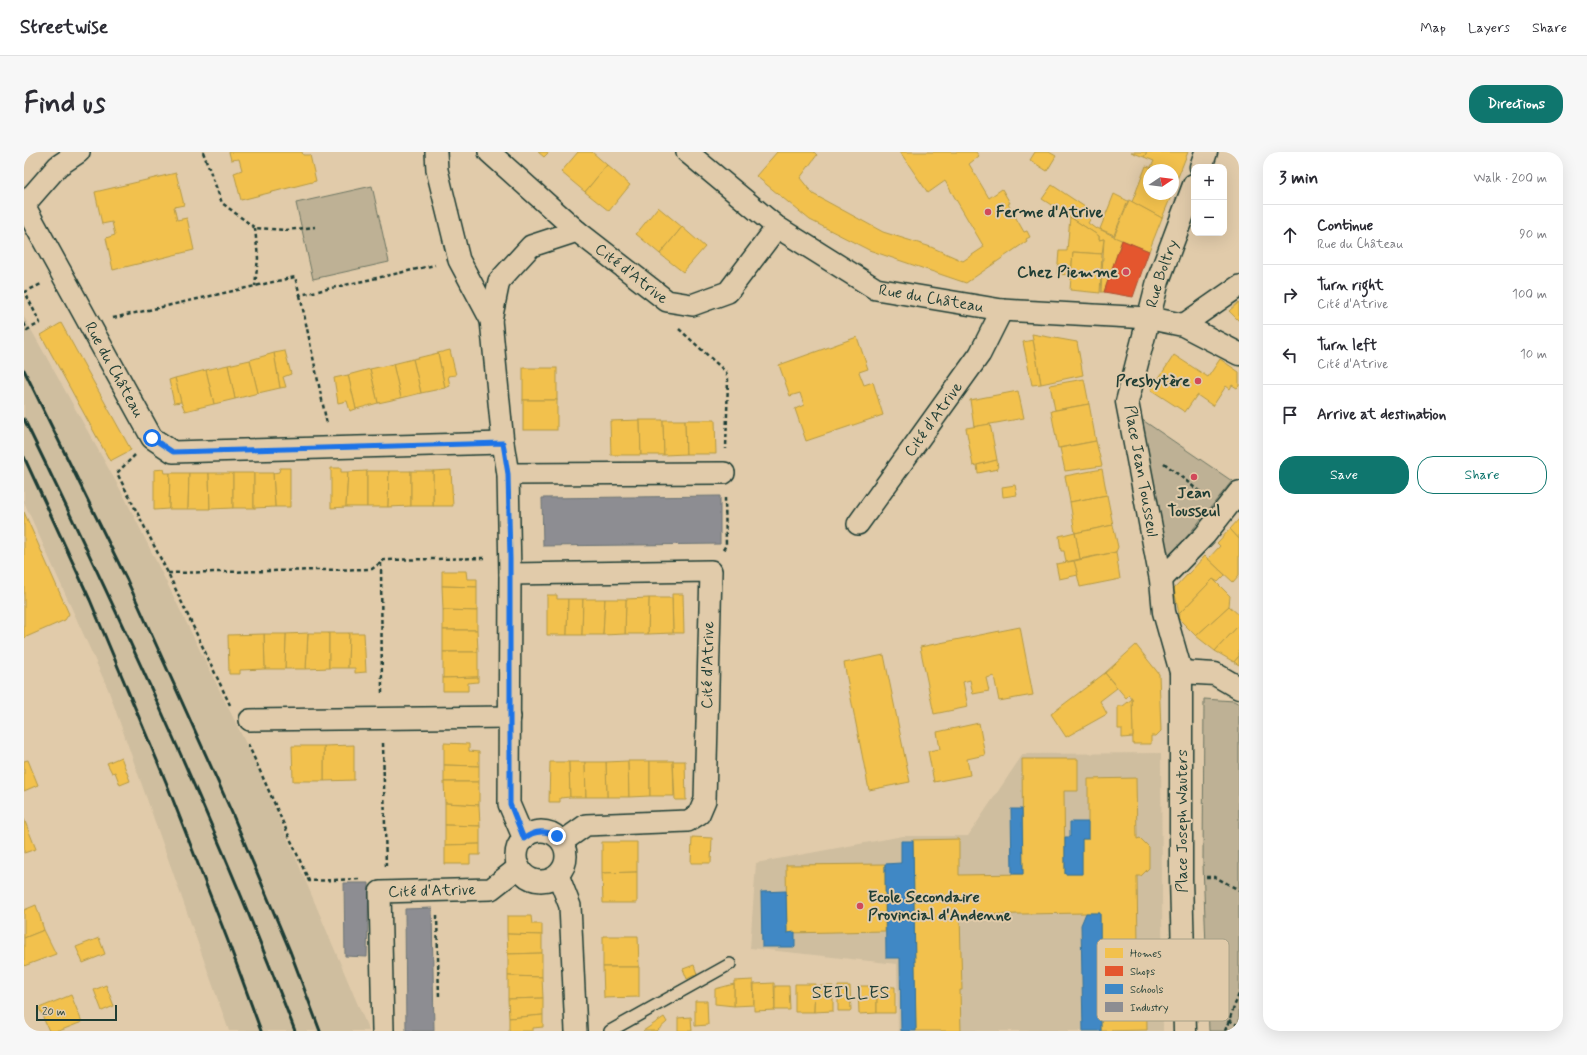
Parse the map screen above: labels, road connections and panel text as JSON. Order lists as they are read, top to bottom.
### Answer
{
  "streets": {
    "street": [
      "Cité d'Atrive",
      "Rue Boltry",
      "Rue du Château",
      "Place Jean Tousseul",
      "Place Joseph Wauters"
    ]
  },
  "crossings": [
    ["Cité d'Atrive", "Rue du Château"],
    ["Rue Boltry", "Rue du Château"],
    ["Rue Boltry", "Place Jean Tousseul"],
    ["Rue du Château", "Place Jean Tousseul"],
    ["Place Jean Tousseul", "Place Joseph Wauters"]
  ],
  "districts": ["SEILLES"],
  "places": [
    "Ferme d'Atrive",
    "Chez Piemme",
    "Presbytère",
    "Jean Tousseul",
    "Ecole Secondaire Provincial d'Andenne"
  ],
  "legend": [
    "Homes",
    "Shops",
    "Schools",
    "Industry"
  ],
  "scale_bar": "20 m",
  "north": "right",
  "page": {
    "header": "Streetwise",
    "nav": ["Map", "Layers", "Share"],
    "buttons": [
      "Directions",
      ["Save", "Share"]
    ],
    "title": "Find us",
    "heading": ["3 min", "Walk · 200 m"],
    "map_buttons": ["+", "−"],
    "list": [
      ["Continue", "Rue du Château", "90 m"],
      ["Turn right", "Cité d'Atrive", "100 m"],
      ["Turn left", "Cité d'Atrive", "10 m"],
      "Arrive at destination"
    ],
    "scale": "20 m"
  }
}
